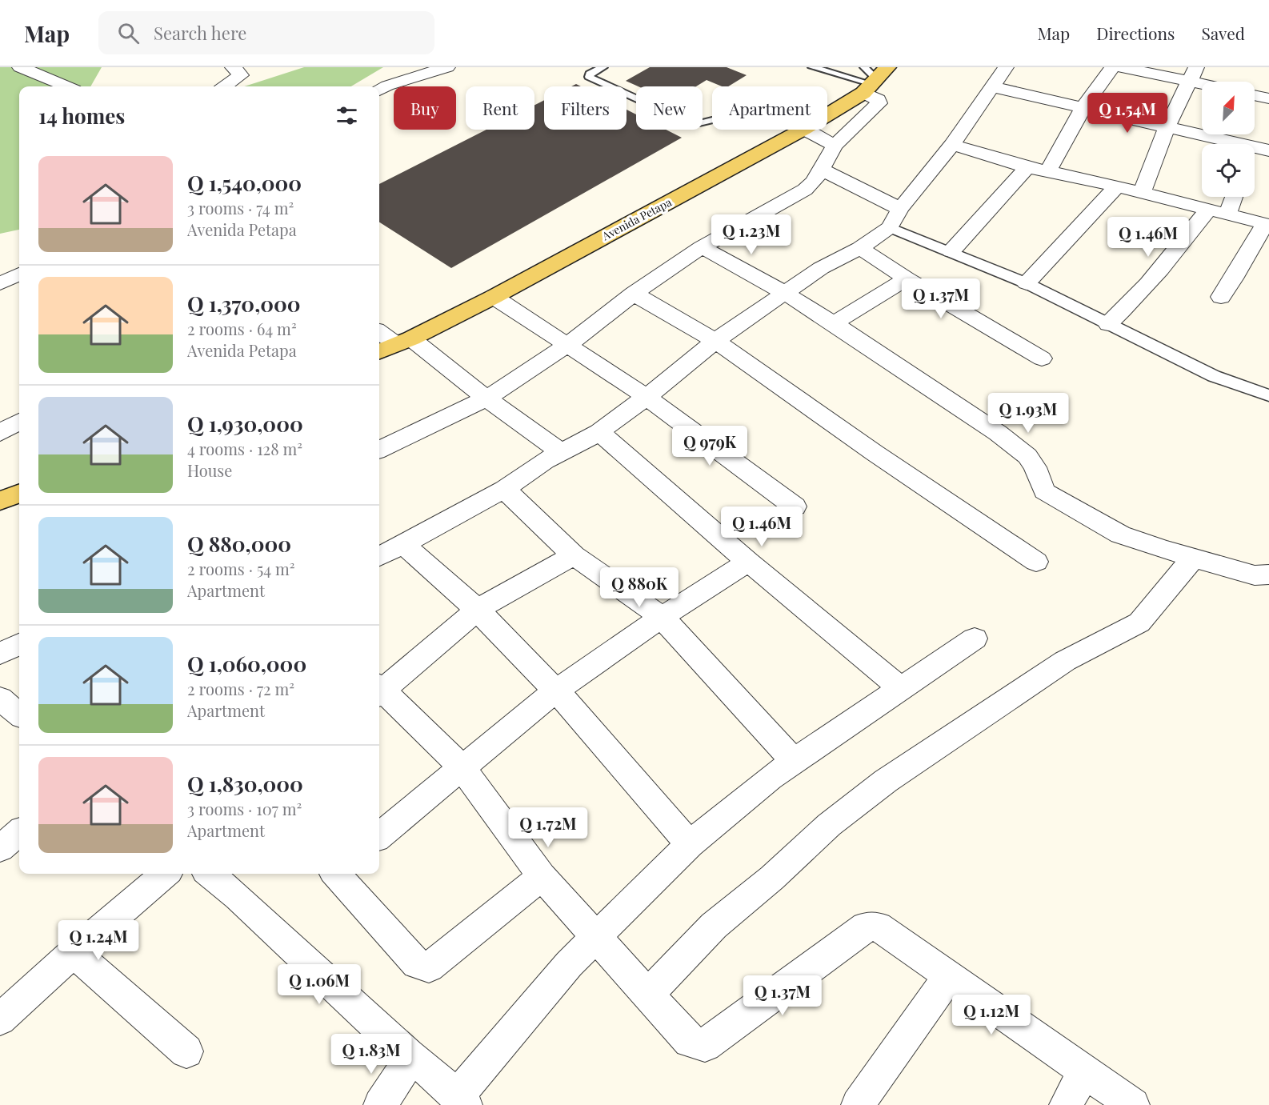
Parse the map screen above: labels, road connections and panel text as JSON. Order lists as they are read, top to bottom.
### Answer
{
  "streets": {
    "main road": ["Avenida Petapa"]
  },
  "north": "top right",
  "page": {
    "header": "Map",
    "search": "Search here",
    "nav": ["Map", "Directions", "Saved"],
    "chip": [
      "Buy",
      "Rent",
      "Filters",
      "New",
      "Apartment"
    ],
    "heading": "14 homes",
    "price": [
      "Q 1.54M",
      "Q 1.23M",
      "Q 1.46M",
      "Q 1.37M",
      "Q 1.93M",
      "Q 979K",
      "Q 1.46M",
      "Q 880K",
      "Q 1.72M",
      "Q 1.24M",
      "Q 1.06M",
      "Q 1.37M",
      "Q 1.12M",
      "Q 1.83M"
    ],
    "list": [
      {
        "name": "Q 1,540,000",
        "note": "3 rooms · 74 m² · Avenida Petapa"
      },
      {
        "name": "Q 1,370,000",
        "note": "2 rooms · 64 m² · Avenida Petapa"
      },
      {
        "name": "Q 1,930,000",
        "note": "4 rooms · 128 m² · House"
      },
      {
        "name": "Q 880,000",
        "note": "2 rooms · 54 m² · Apartment"
      },
      {
        "name": "Q 1,060,000",
        "note": "2 rooms · 72 m² · Apartment"
      },
      {
        "name": "Q 1,830,000",
        "note": "3 rooms · 107 m² · Apartment"
      }
    ]
  }
}
